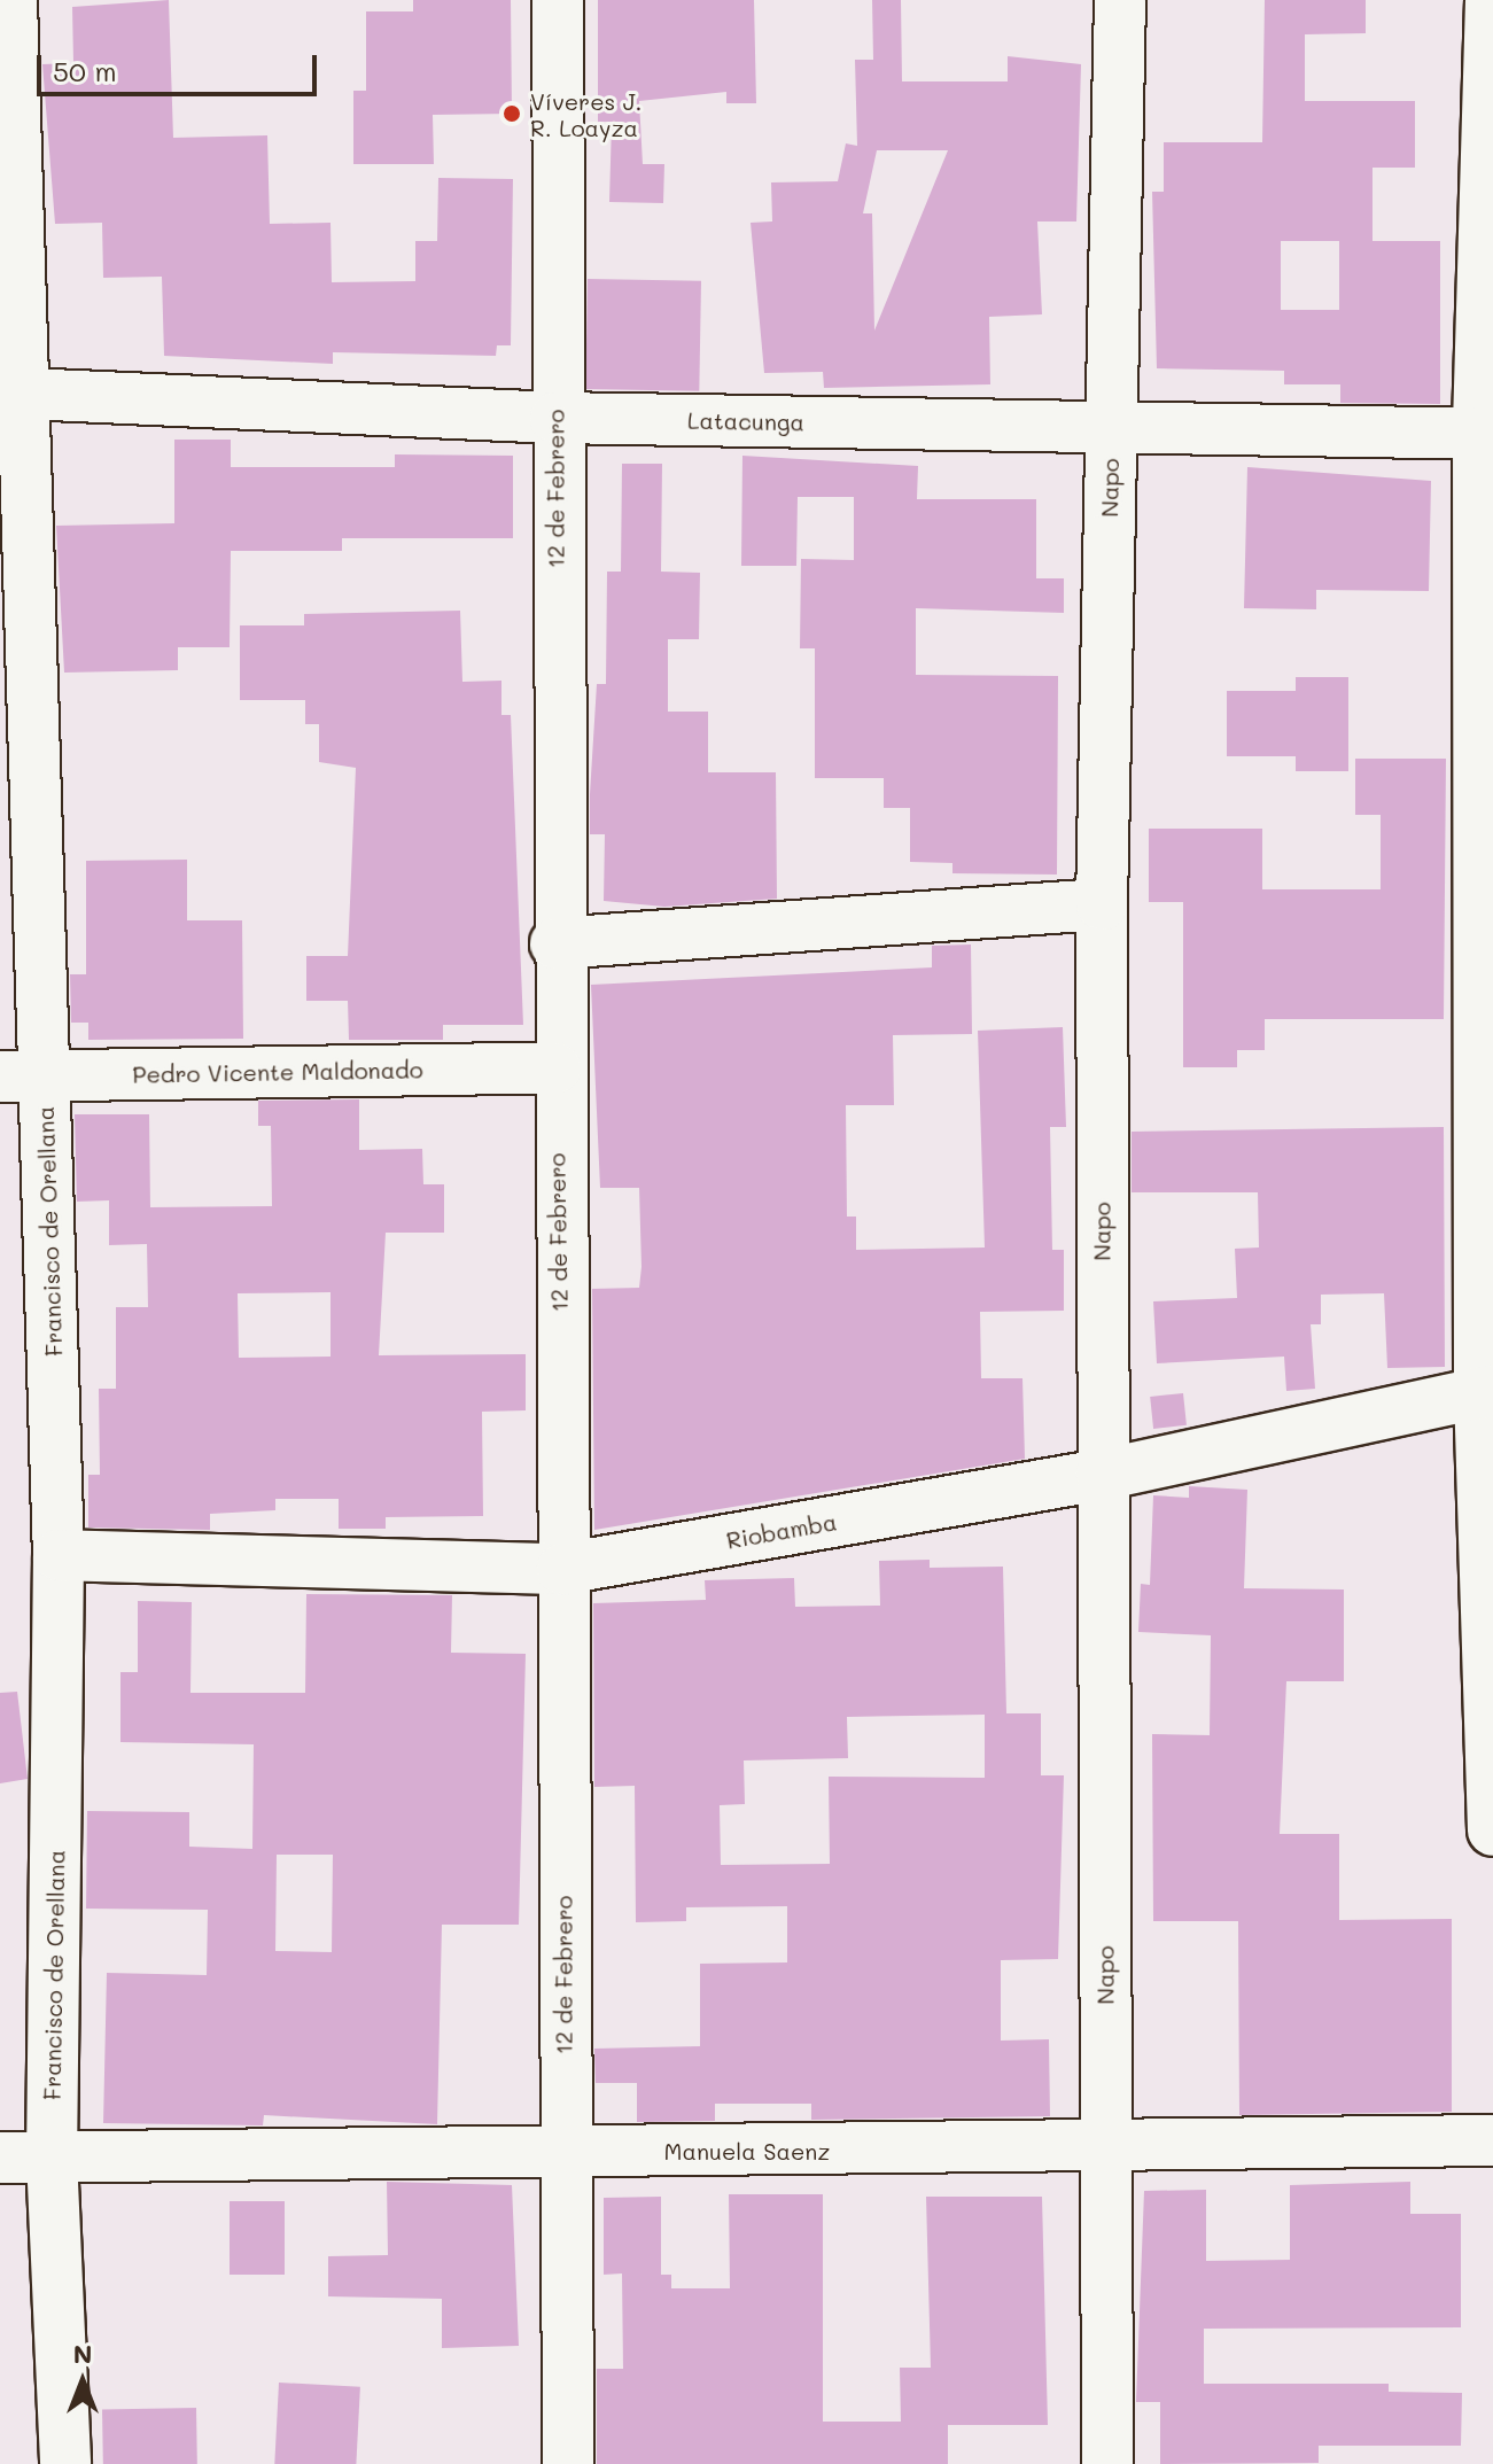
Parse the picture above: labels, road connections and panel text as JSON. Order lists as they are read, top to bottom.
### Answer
{
  "streets": {
    "street": [
      "Latacunga",
      "Napo",
      "12 de Febrero",
      "Pedro Vicente Maldonado",
      "Francisco de Orellana",
      "Riobamba",
      "Manuela Saenz"
    ]
  },
  "crossings": [
    ["Latacunga", "Napo"],
    ["Latacunga", "12 de Febrero"],
    ["Latacunga", "Francisco de Orellana"],
    ["Napo", "Riobamba"],
    ["Napo", "Manuela Saenz"],
    ["12 de Febrero", "Pedro Vicente Maldonado"],
    ["12 de Febrero", "Riobamba"],
    ["12 de Febrero", "Manuela Saenz"],
    ["Pedro Vicente Maldonado", "Francisco de Orellana"],
    ["Francisco de Orellana", "Riobamba"],
    ["Francisco de Orellana", "Manuela Saenz"]
  ],
  "places": ["Víveres J. R. Loayza"],
  "scale_bar": "50 m",
  "north": "top"
}
